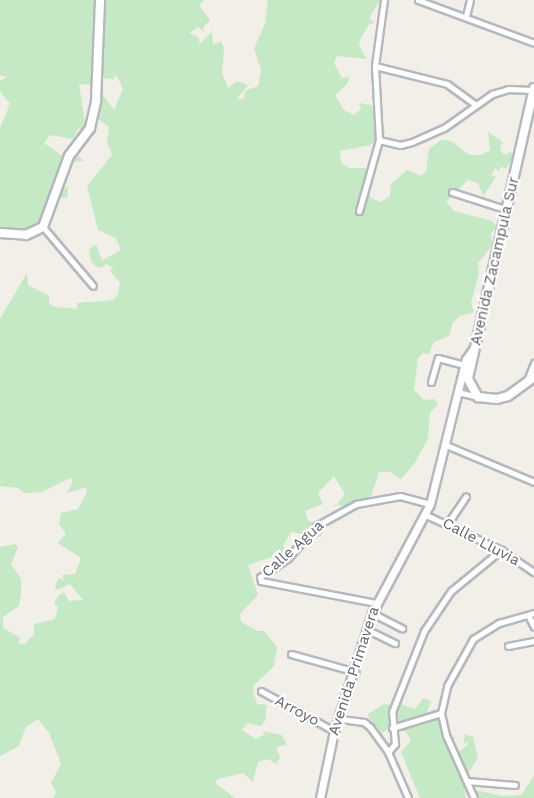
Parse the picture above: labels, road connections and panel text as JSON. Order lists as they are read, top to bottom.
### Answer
{
  "streets": {
    "main road": ["Avenida Zacampula Sur"],
    "street": [
      "Calle Lluvia",
      "Calle Agua",
      "Avenida Primavera",
      "Arroyo"
    ]
  },
  "crossings": [
    ["Avenida Zacampula Sur", "Avenida Primavera"],
    ["Calle Lluvia", "Avenida Primavera"],
    ["Calle Agua", "Avenida Primavera"],
    ["Avenida Primavera", "Arroyo"]
  ]
}
